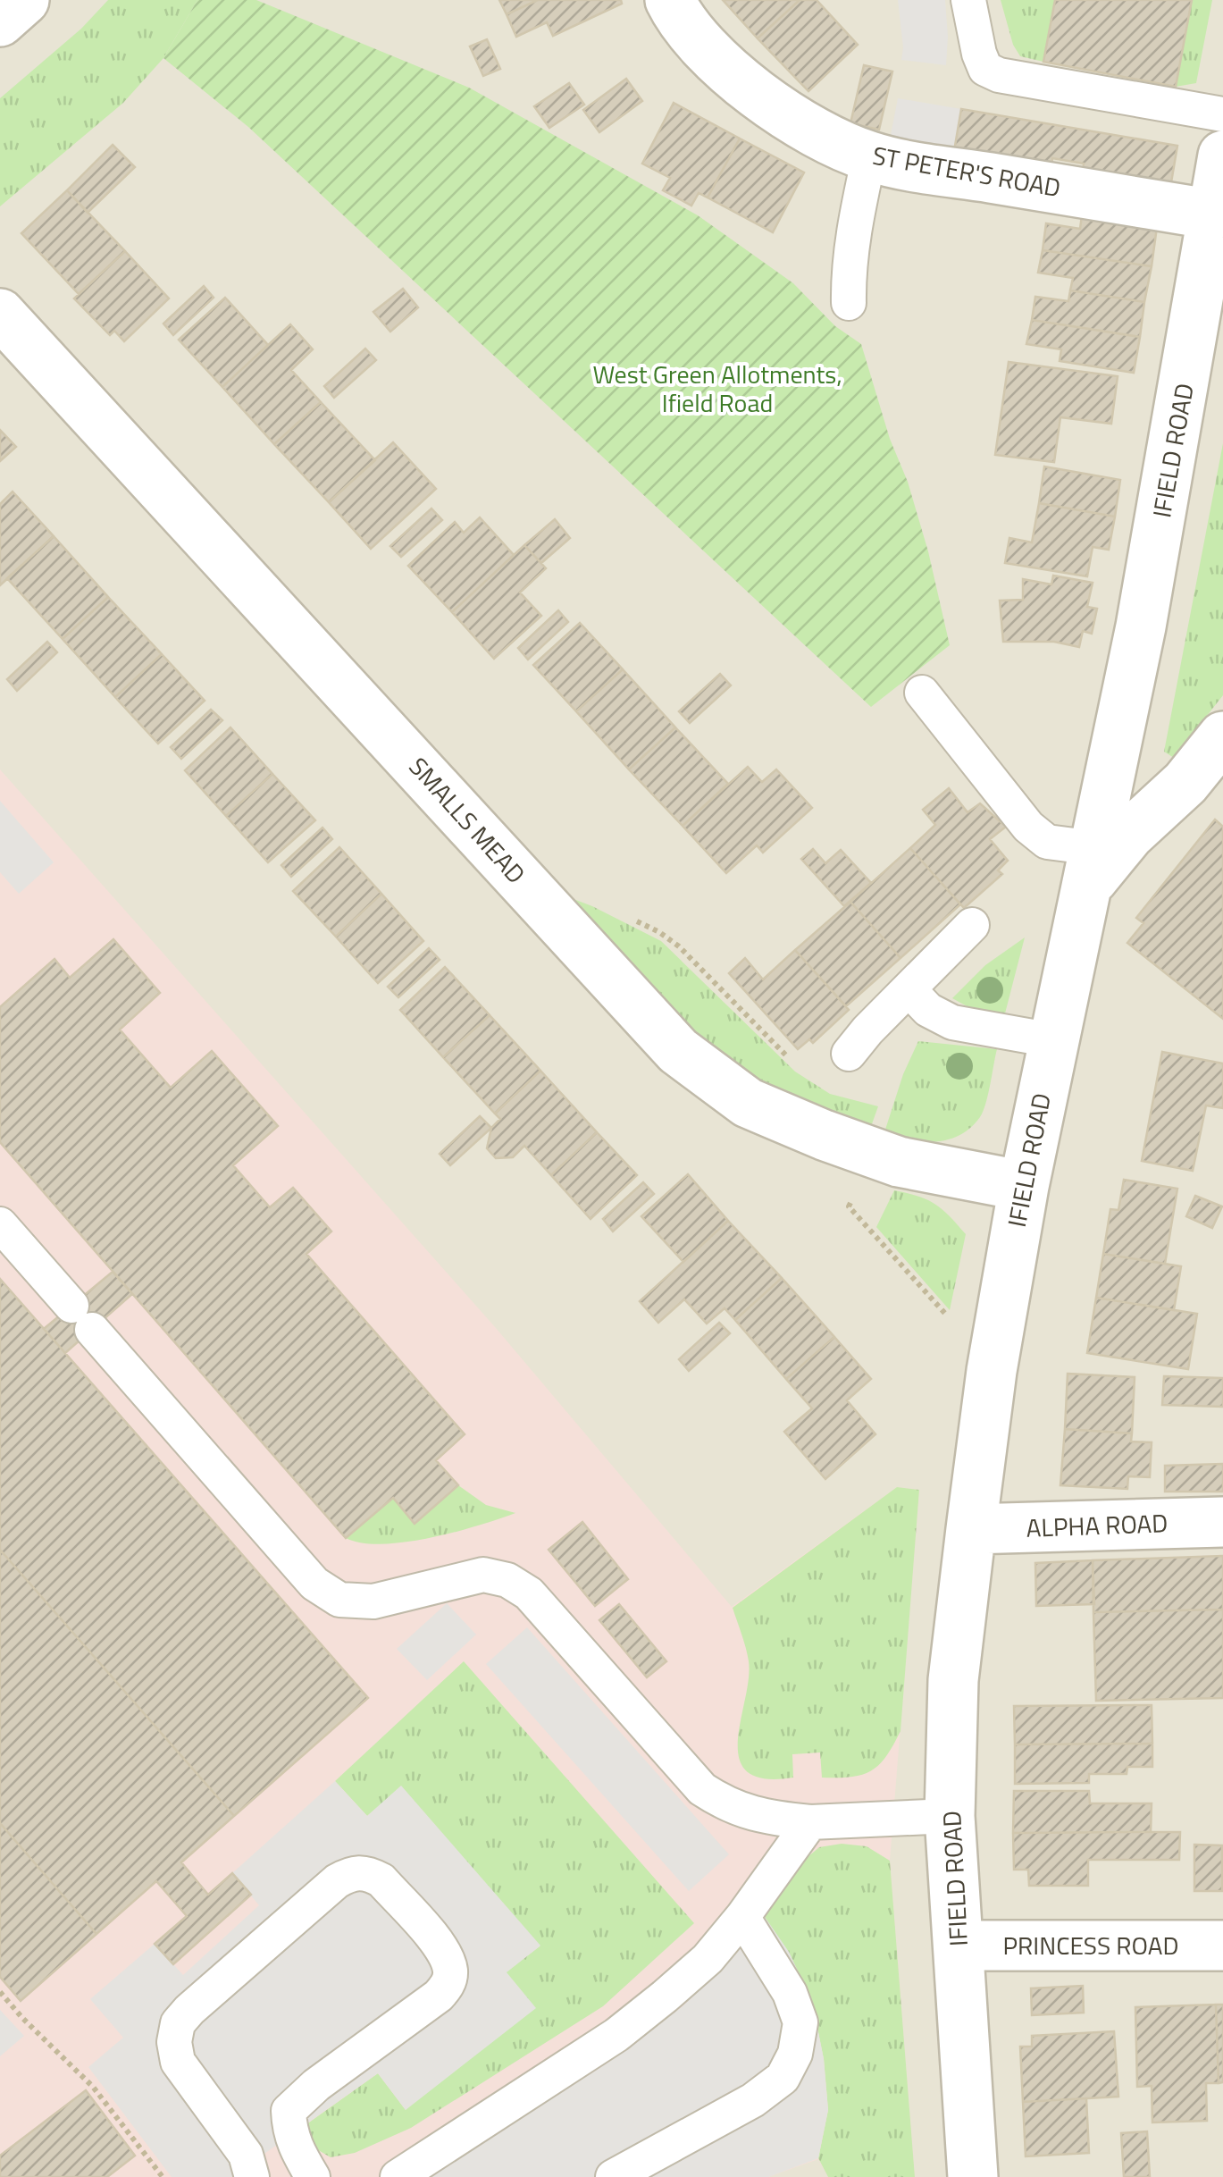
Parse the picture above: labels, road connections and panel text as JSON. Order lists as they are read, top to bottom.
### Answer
{
  "streets": {
    "street": [
      "ST PETER'S ROAD",
      "IFIELD ROAD",
      "SMALLS MEAD",
      "ALPHA ROAD",
      "PRINCESS ROAD"
    ]
  },
  "crossings": [
    ["ST PETER'S ROAD", "IFIELD ROAD"],
    ["IFIELD ROAD", "SMALLS MEAD"],
    ["IFIELD ROAD", "ALPHA ROAD"],
    ["IFIELD ROAD", "PRINCESS ROAD"]
  ],
  "parks": ["West Green Allotments, Ifield Road"]
}
